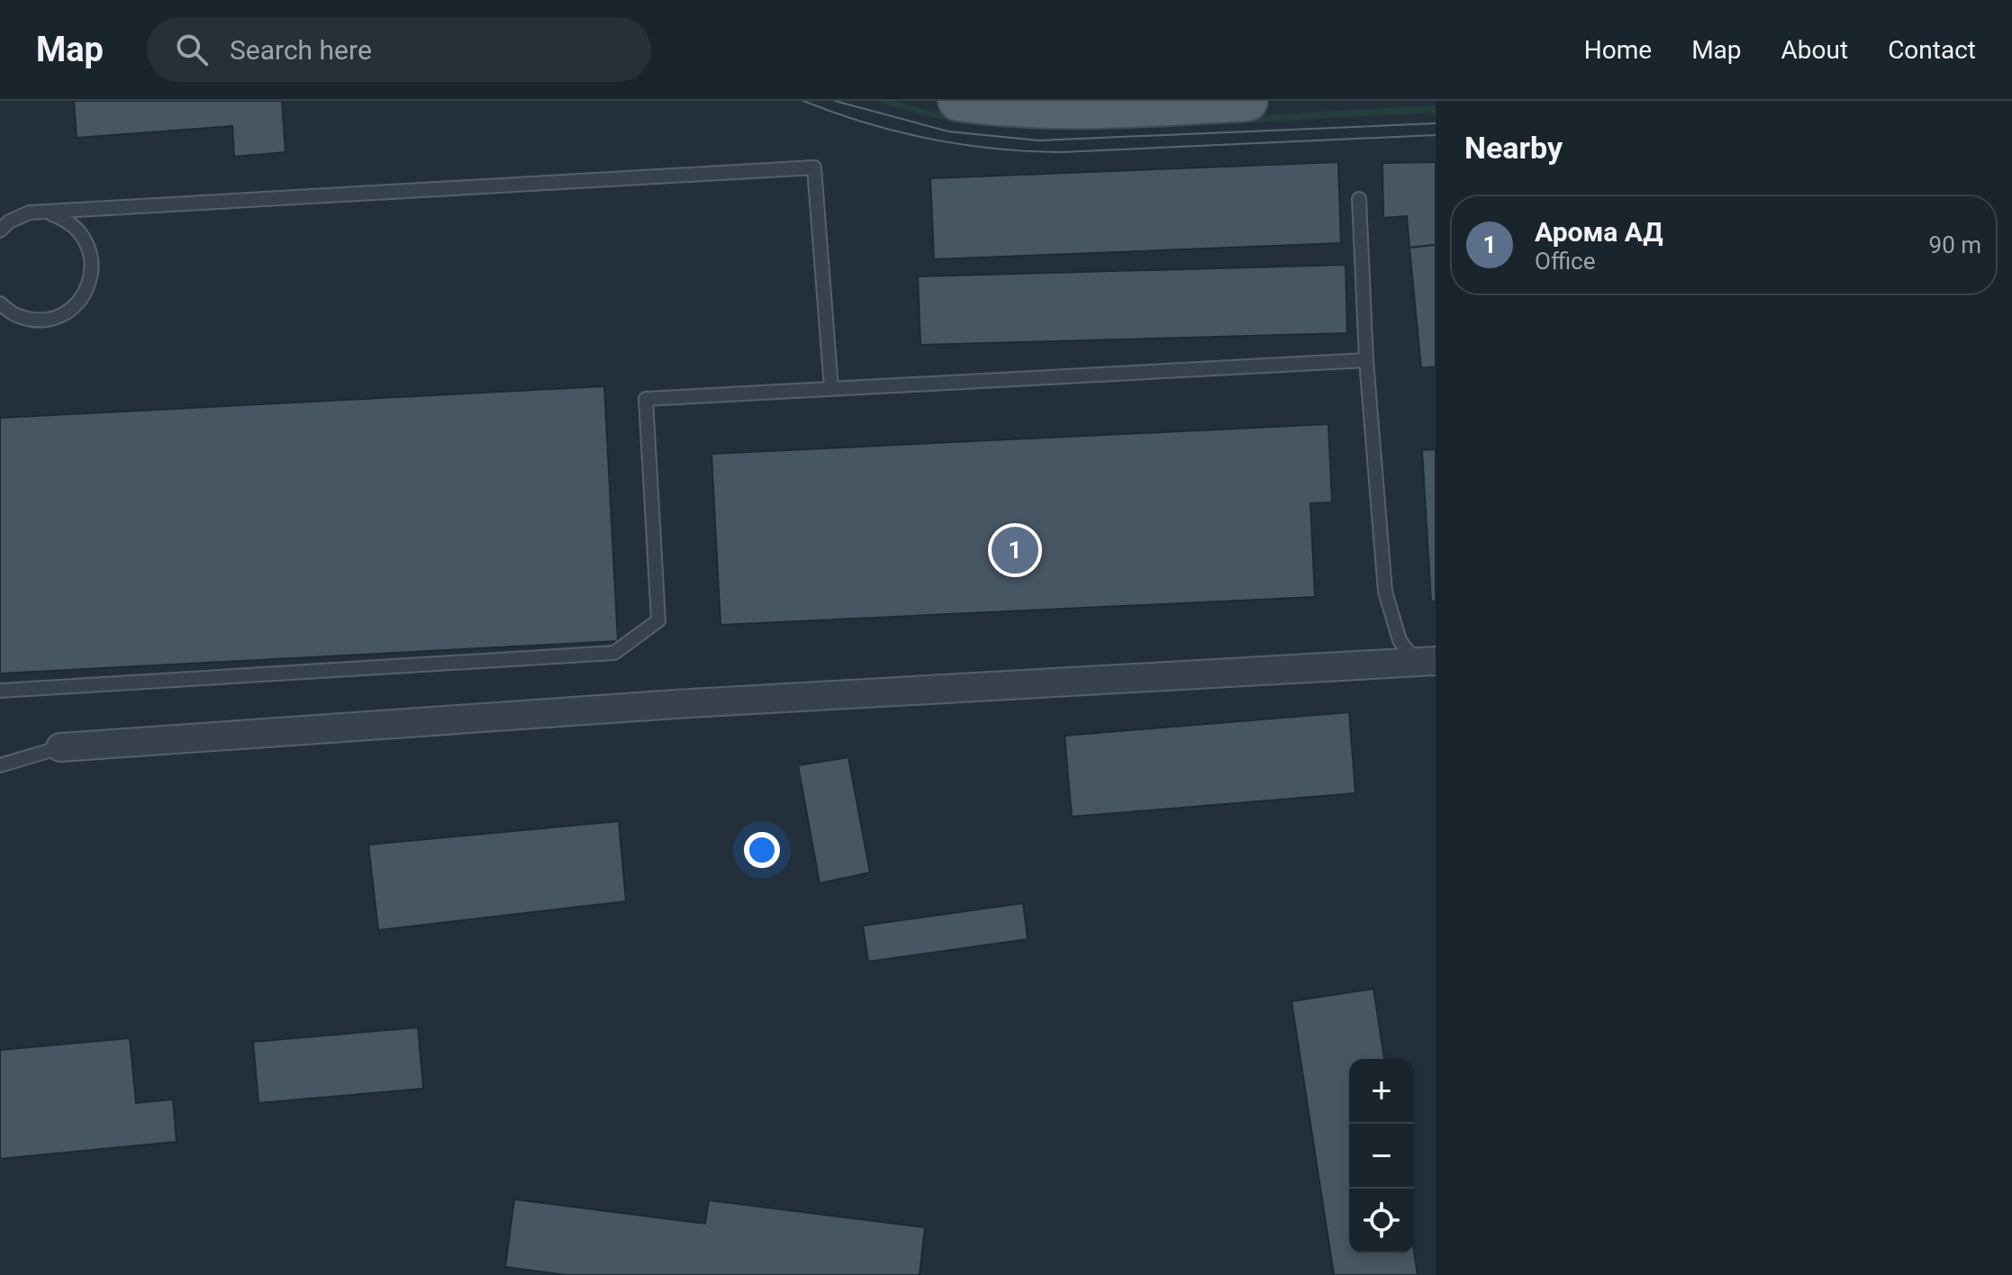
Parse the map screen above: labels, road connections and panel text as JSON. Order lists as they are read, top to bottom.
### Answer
{
  "page": {
    "header": "Map",
    "search": "Search here",
    "nav": [
      "Home",
      "Map",
      "About",
      "Contact"
    ],
    "heading": "Nearby",
    "list": [
      {
        "mark": "1",
        "name": "Арома АД",
        "note": "Office",
        "value": "90 m"
      }
    ],
    "pins": "1",
    "map_buttons": ["+", "−"]
  }
}
